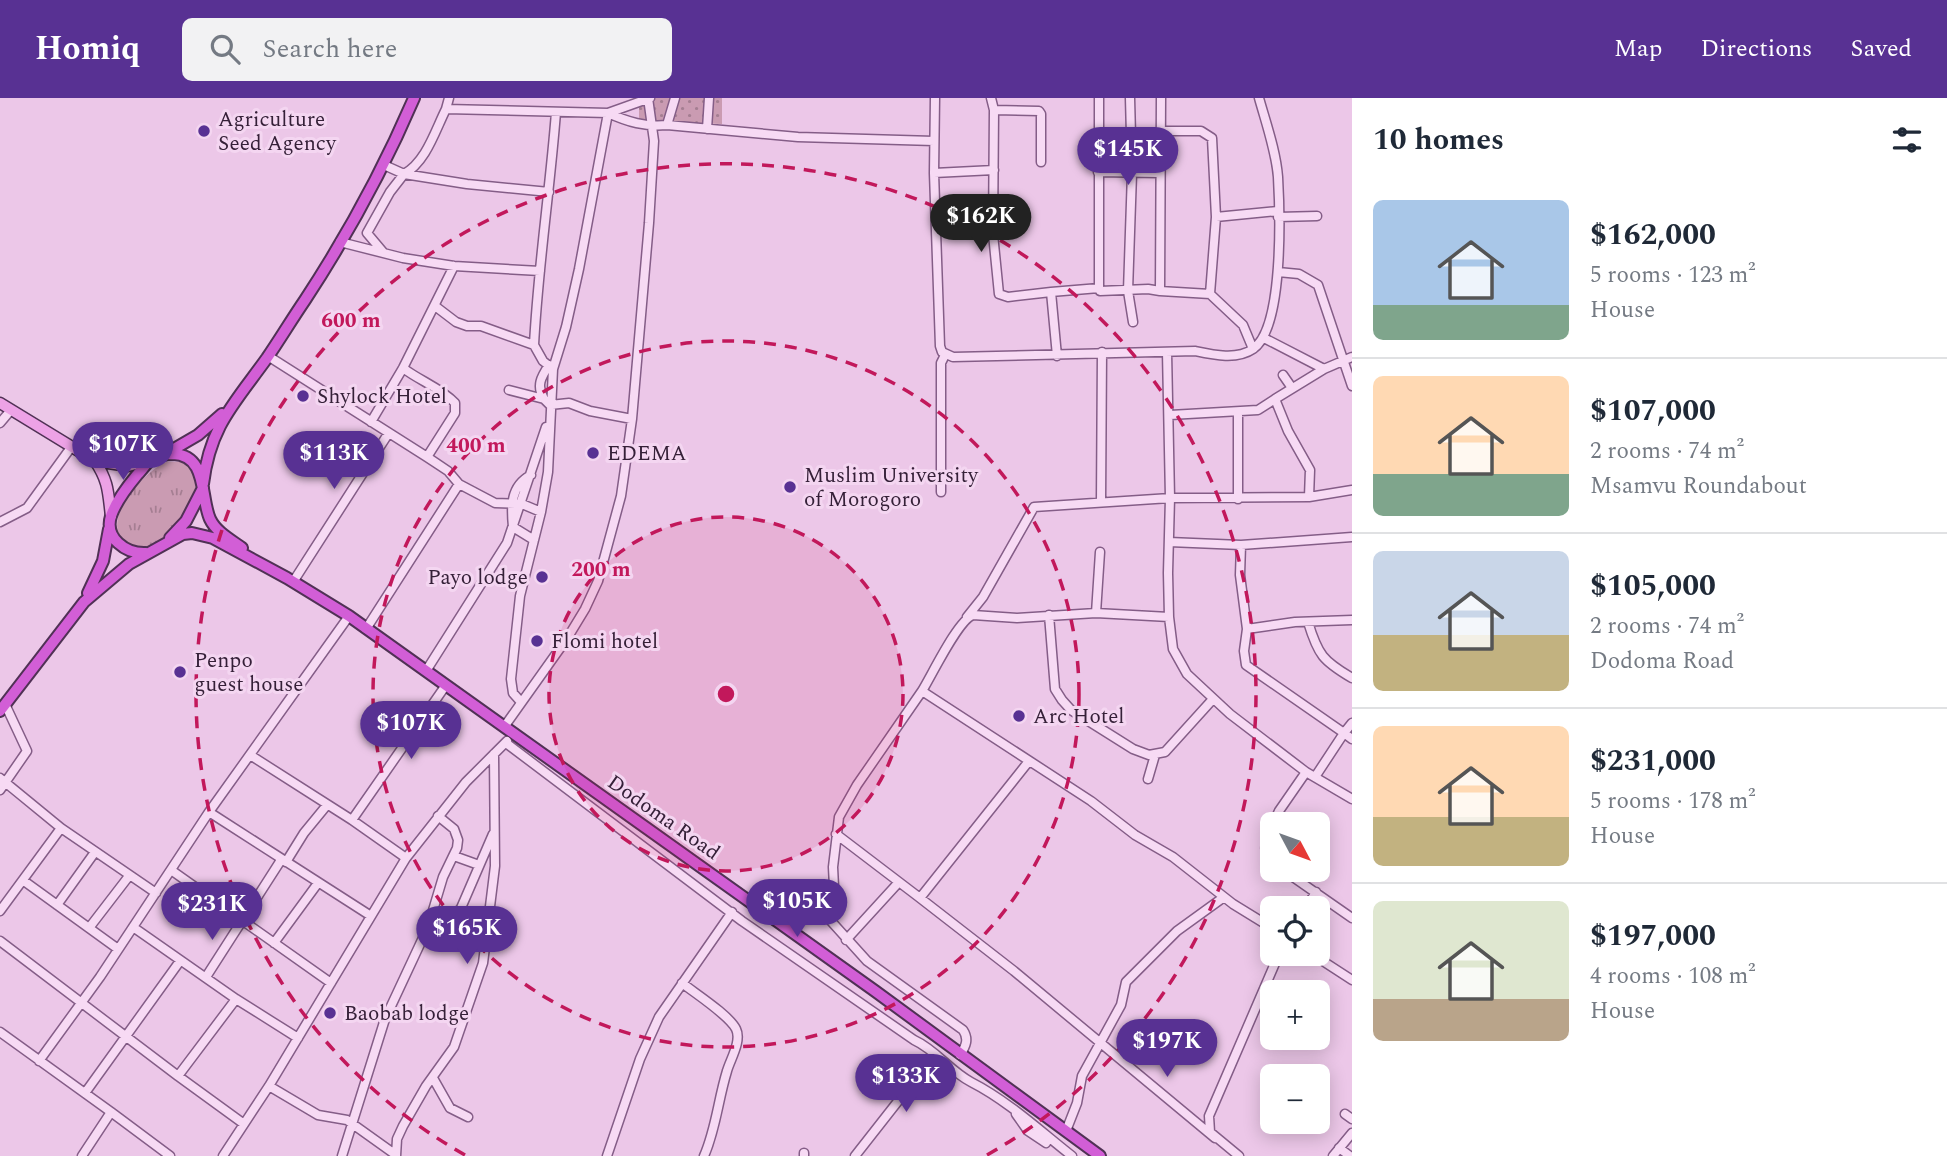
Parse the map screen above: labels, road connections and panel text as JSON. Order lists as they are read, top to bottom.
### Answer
{
  "streets": {
    "highway": ["Dodoma Road"]
  },
  "places": [
    "Agriculture Seed Agency",
    "Shylock Hotel",
    "EDEMA",
    "Muslim University of Morogoro",
    "Payo lodge",
    "Flomi hotel",
    "Penpo guest house",
    "Arc Hotel",
    "Baobab lodge"
  ],
  "north": "bottom right",
  "page": {
    "header": "Homiq",
    "search": "Search here",
    "nav": ["Map", "Directions", "Saved"],
    "heading": "10 homes",
    "price": [
      "$145K",
      "$162K",
      "$107K",
      "$113K",
      "$107K",
      "$105K",
      "$231K",
      "$165K",
      "$197K",
      "$133K"
    ],
    "list": [
      {
        "name": "$162,000",
        "note": "5 rooms · 123 m² · House"
      },
      {
        "name": "$107,000",
        "note": "2 rooms · 74 m² · Msamvu Roundabout"
      },
      {
        "name": "$105,000",
        "note": "2 rooms · 74 m² · Dodoma Road"
      },
      {
        "name": "$231,000",
        "note": "5 rooms · 178 m² · House"
      },
      {
        "name": "$197,000",
        "note": "4 rooms · 108 m² · House"
      }
    ],
    "map_buttons": ["+", "−"]
  },
  "rings": ["600 m", "400 m", "200 m"]
}
